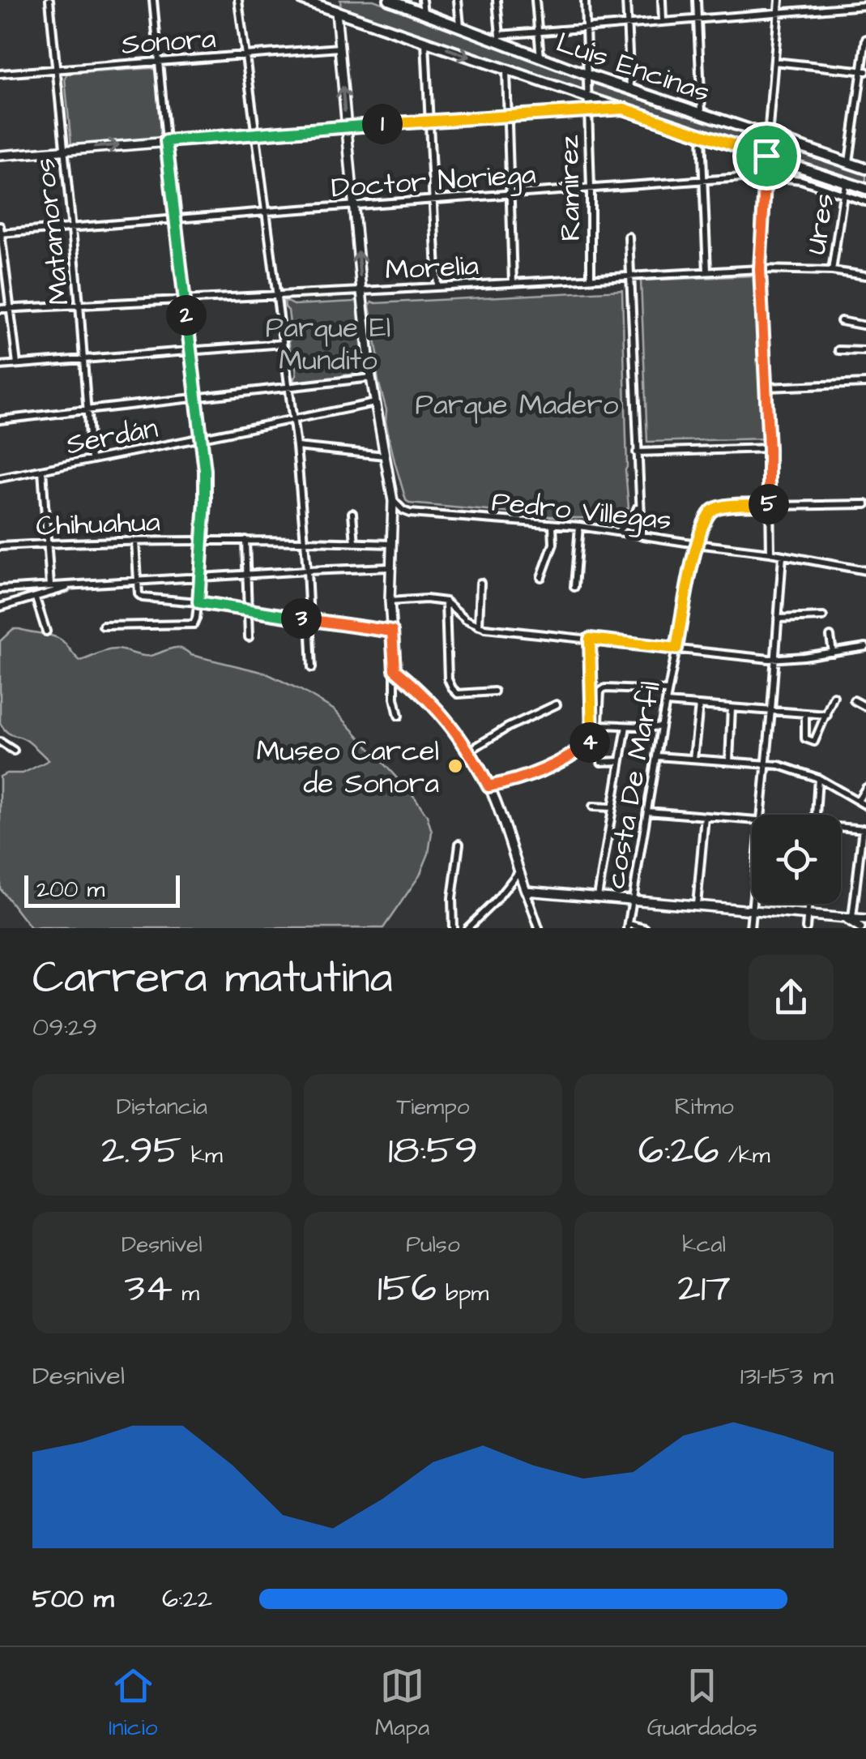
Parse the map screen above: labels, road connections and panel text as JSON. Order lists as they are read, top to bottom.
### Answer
{
  "streets": {
    "main road": ["Luis Encinas"],
    "street": [
      "Sonora",
      "Doctor Noriega",
      "Ramirez",
      "Ures",
      "Matamoros",
      "Morelia",
      "Serdán",
      "Pedro Villegas",
      "Chihuahua",
      "costa De Marfil"
    ]
  },
  "crossings": [
    ["Sonora", "Matamoros"],
    ["Luis Encinas", "Ramirez"],
    ["Luis Encinas", "Ures"],
    ["Doctor Noriega", "Ramirez"],
    ["Doctor Noriega", "Ures"],
    ["Doctor Noriega", "Matamoros"],
    ["Ramirez", "Morelia"],
    ["Ures", "Morelia"],
    ["Matamoros", "Morelia"],
    ["Matamoros", "Serdán"],
    ["Pedro Villegas", "costa De Marfil"]
  ],
  "parks": ["Parque El Mundito", "Parque Madero"],
  "places": ["Museo Carcel de Sonora"],
  "scale_bar": "200 m",
  "page": {
    "pins": [
      "1",
      "2",
      "5",
      "3",
      "4"
    ],
    "scale": "200 m",
    "heading": ["Carrera matutina", "09:29"],
    "stats": [
      ["Distancia", "2.95 km"],
      ["Tiempo", "18:59"],
      ["Ritmo", "6:26 /km"],
      ["Desnivel", "34 m"],
      ["Pulso", "156 bpm"],
      ["kcal", "217"]
    ],
    "chart": ["Desnivel", "131–153 m"],
    "list": [
      {
        "name": "500 m",
        "note": "6:22"
      }
    ],
    "tabs": ["Inicio", "Mapa", "Guardados"]
  }
}
